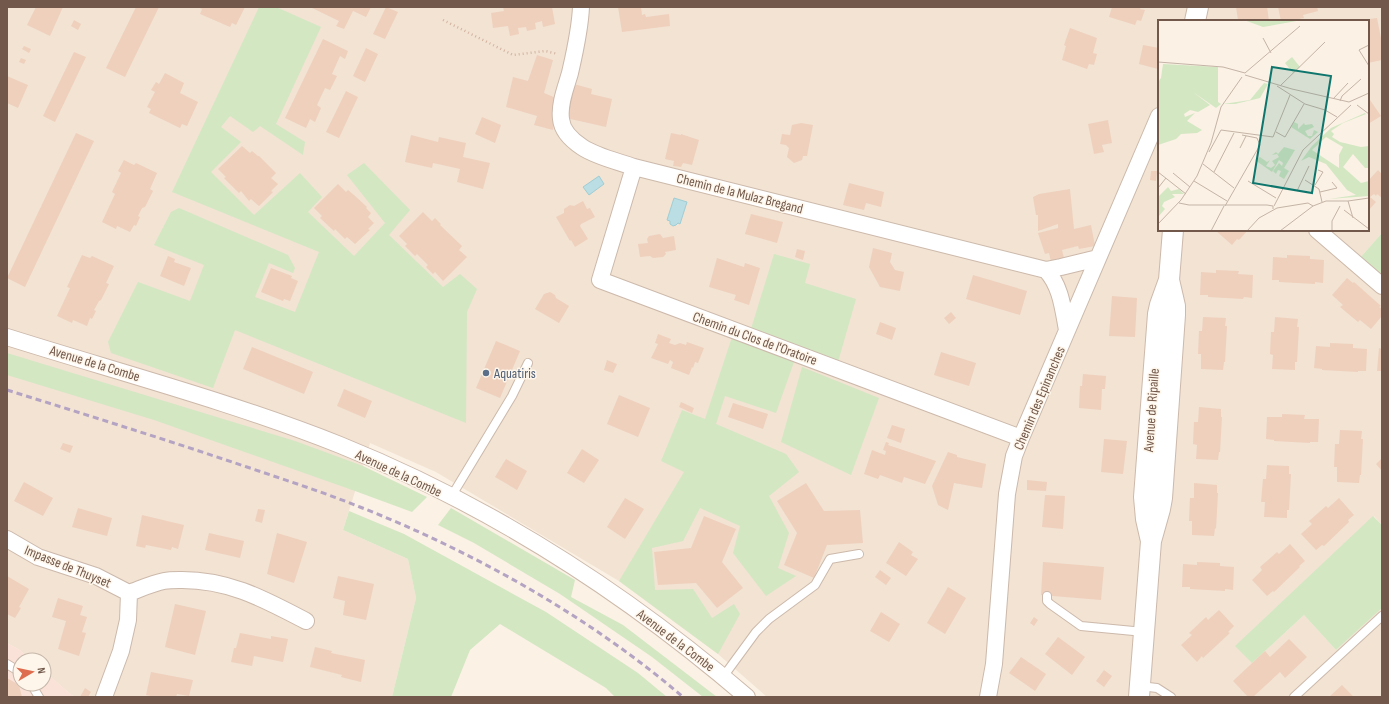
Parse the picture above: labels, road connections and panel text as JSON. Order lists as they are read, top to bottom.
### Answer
{
  "streets": {
    "street": [
      "Chemin de la Mulaz Bregand",
      "Chemin du Clos de l'Oratoire",
      "Avenue de la Combe",
      "Chemin des Epinanches",
      "Avenue de Ripaille",
      "Impasse de Thuyset"
    ]
  },
  "crossings": [
    ["Chemin de la Mulaz Bregand", "Chemin du Clos de l'Oratoire"],
    ["Chemin de la Mulaz Bregand", "Chemin des Epinanches"],
    ["Chemin du Clos de l'Oratoire", "Chemin des Epinanches"]
  ],
  "places": ["Aquatiris"],
  "north": "right"
}
